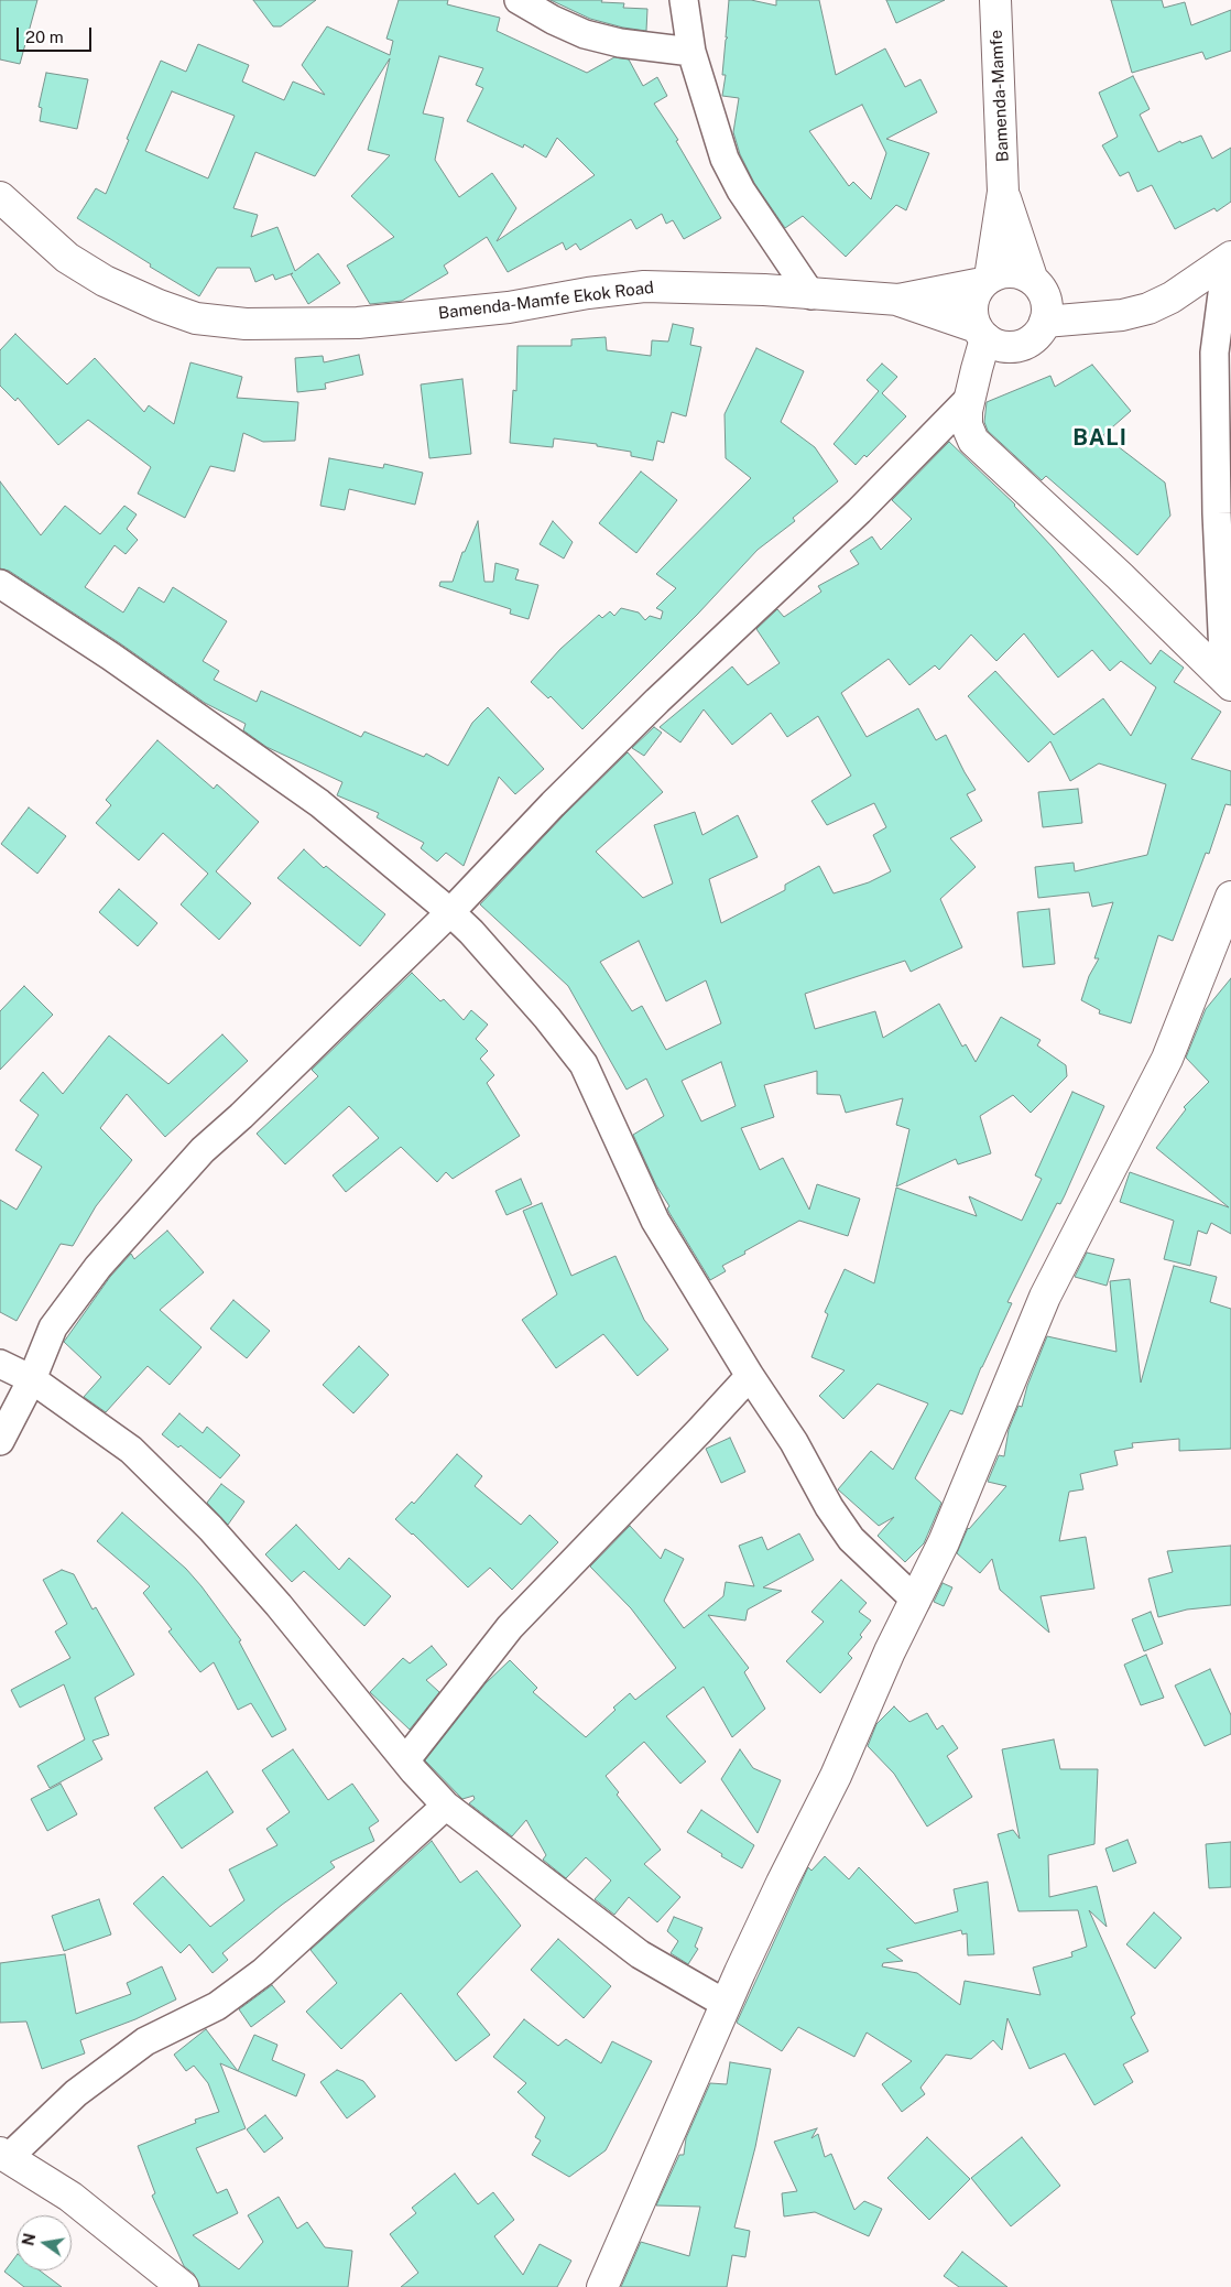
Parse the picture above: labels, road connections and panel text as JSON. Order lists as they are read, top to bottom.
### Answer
{
  "streets": {
    "main road": ["Bamenda-Mamfe", "Bamenda-Mamfe Ekok Road"]
  },
  "districts": ["BALI"],
  "scale_bar": "20 m",
  "north": "left"
}
